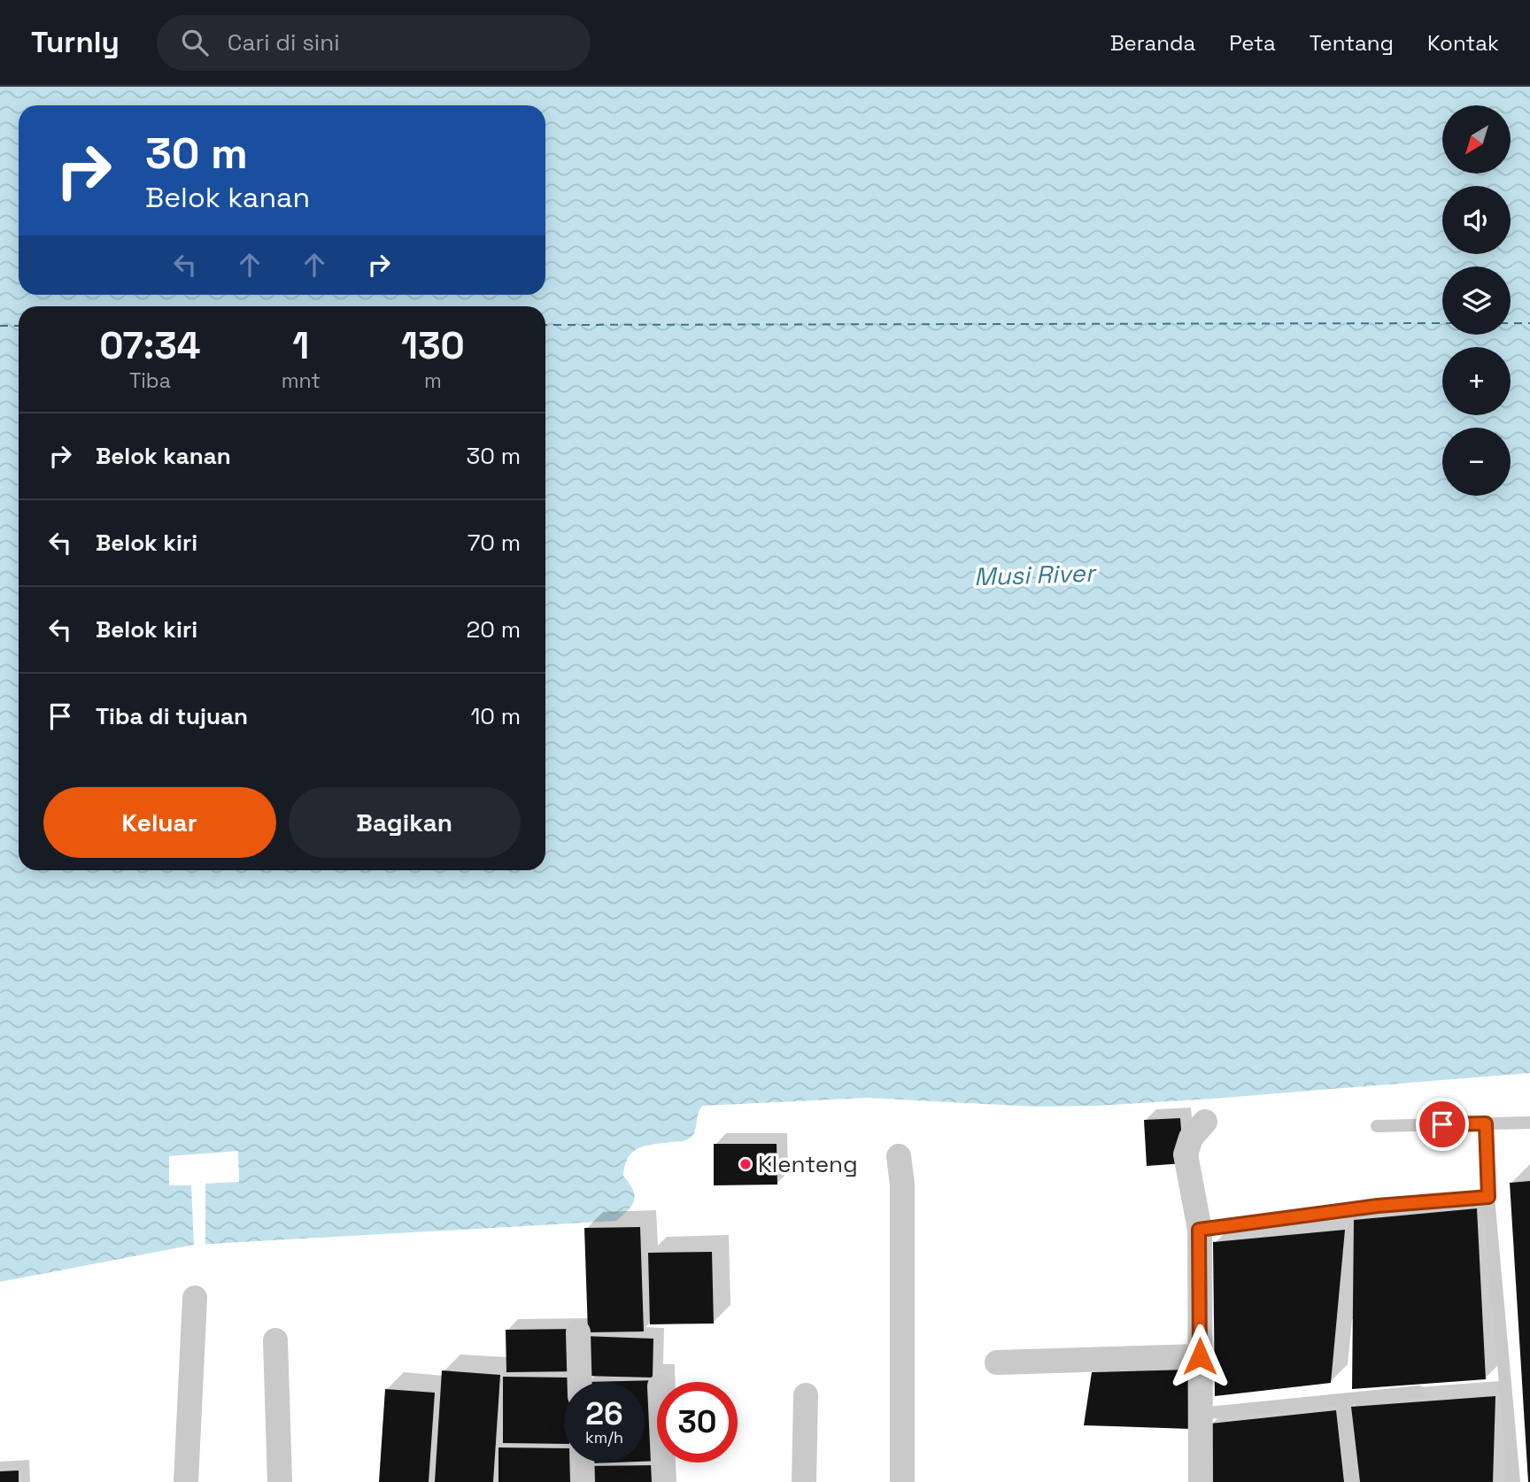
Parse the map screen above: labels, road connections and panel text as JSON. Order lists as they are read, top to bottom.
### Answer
{
  "water": ["Musi River"],
  "places": ["Klenteng"],
  "north": "bottom left",
  "page": {
    "header": "Turnly",
    "search": "Cari di sini",
    "nav": [
      "Beranda",
      "Peta",
      "Tentang",
      "Kontak"
    ],
    "map_buttons": ["+", "−"],
    "turn": ["30 m", "Belok kanan"],
    "eta": [
      "07:34",
      "Tiba",
      "1",
      "mnt",
      "130",
      "m"
    ],
    "list": [
      {
        "name": "Belok kanan",
        "value": "30 m"
      },
      {
        "name": "Belok kiri",
        "value": "70 m"
      },
      {
        "name": "Belok kiri",
        "value": "20 m"
      },
      {
        "name": "Tiba di tujuan",
        "value": "10 m"
      }
    ],
    "buttons": ["Keluar", "Bagikan"],
    "speed": "26 km/h",
    "limit": "30"
  }
}
